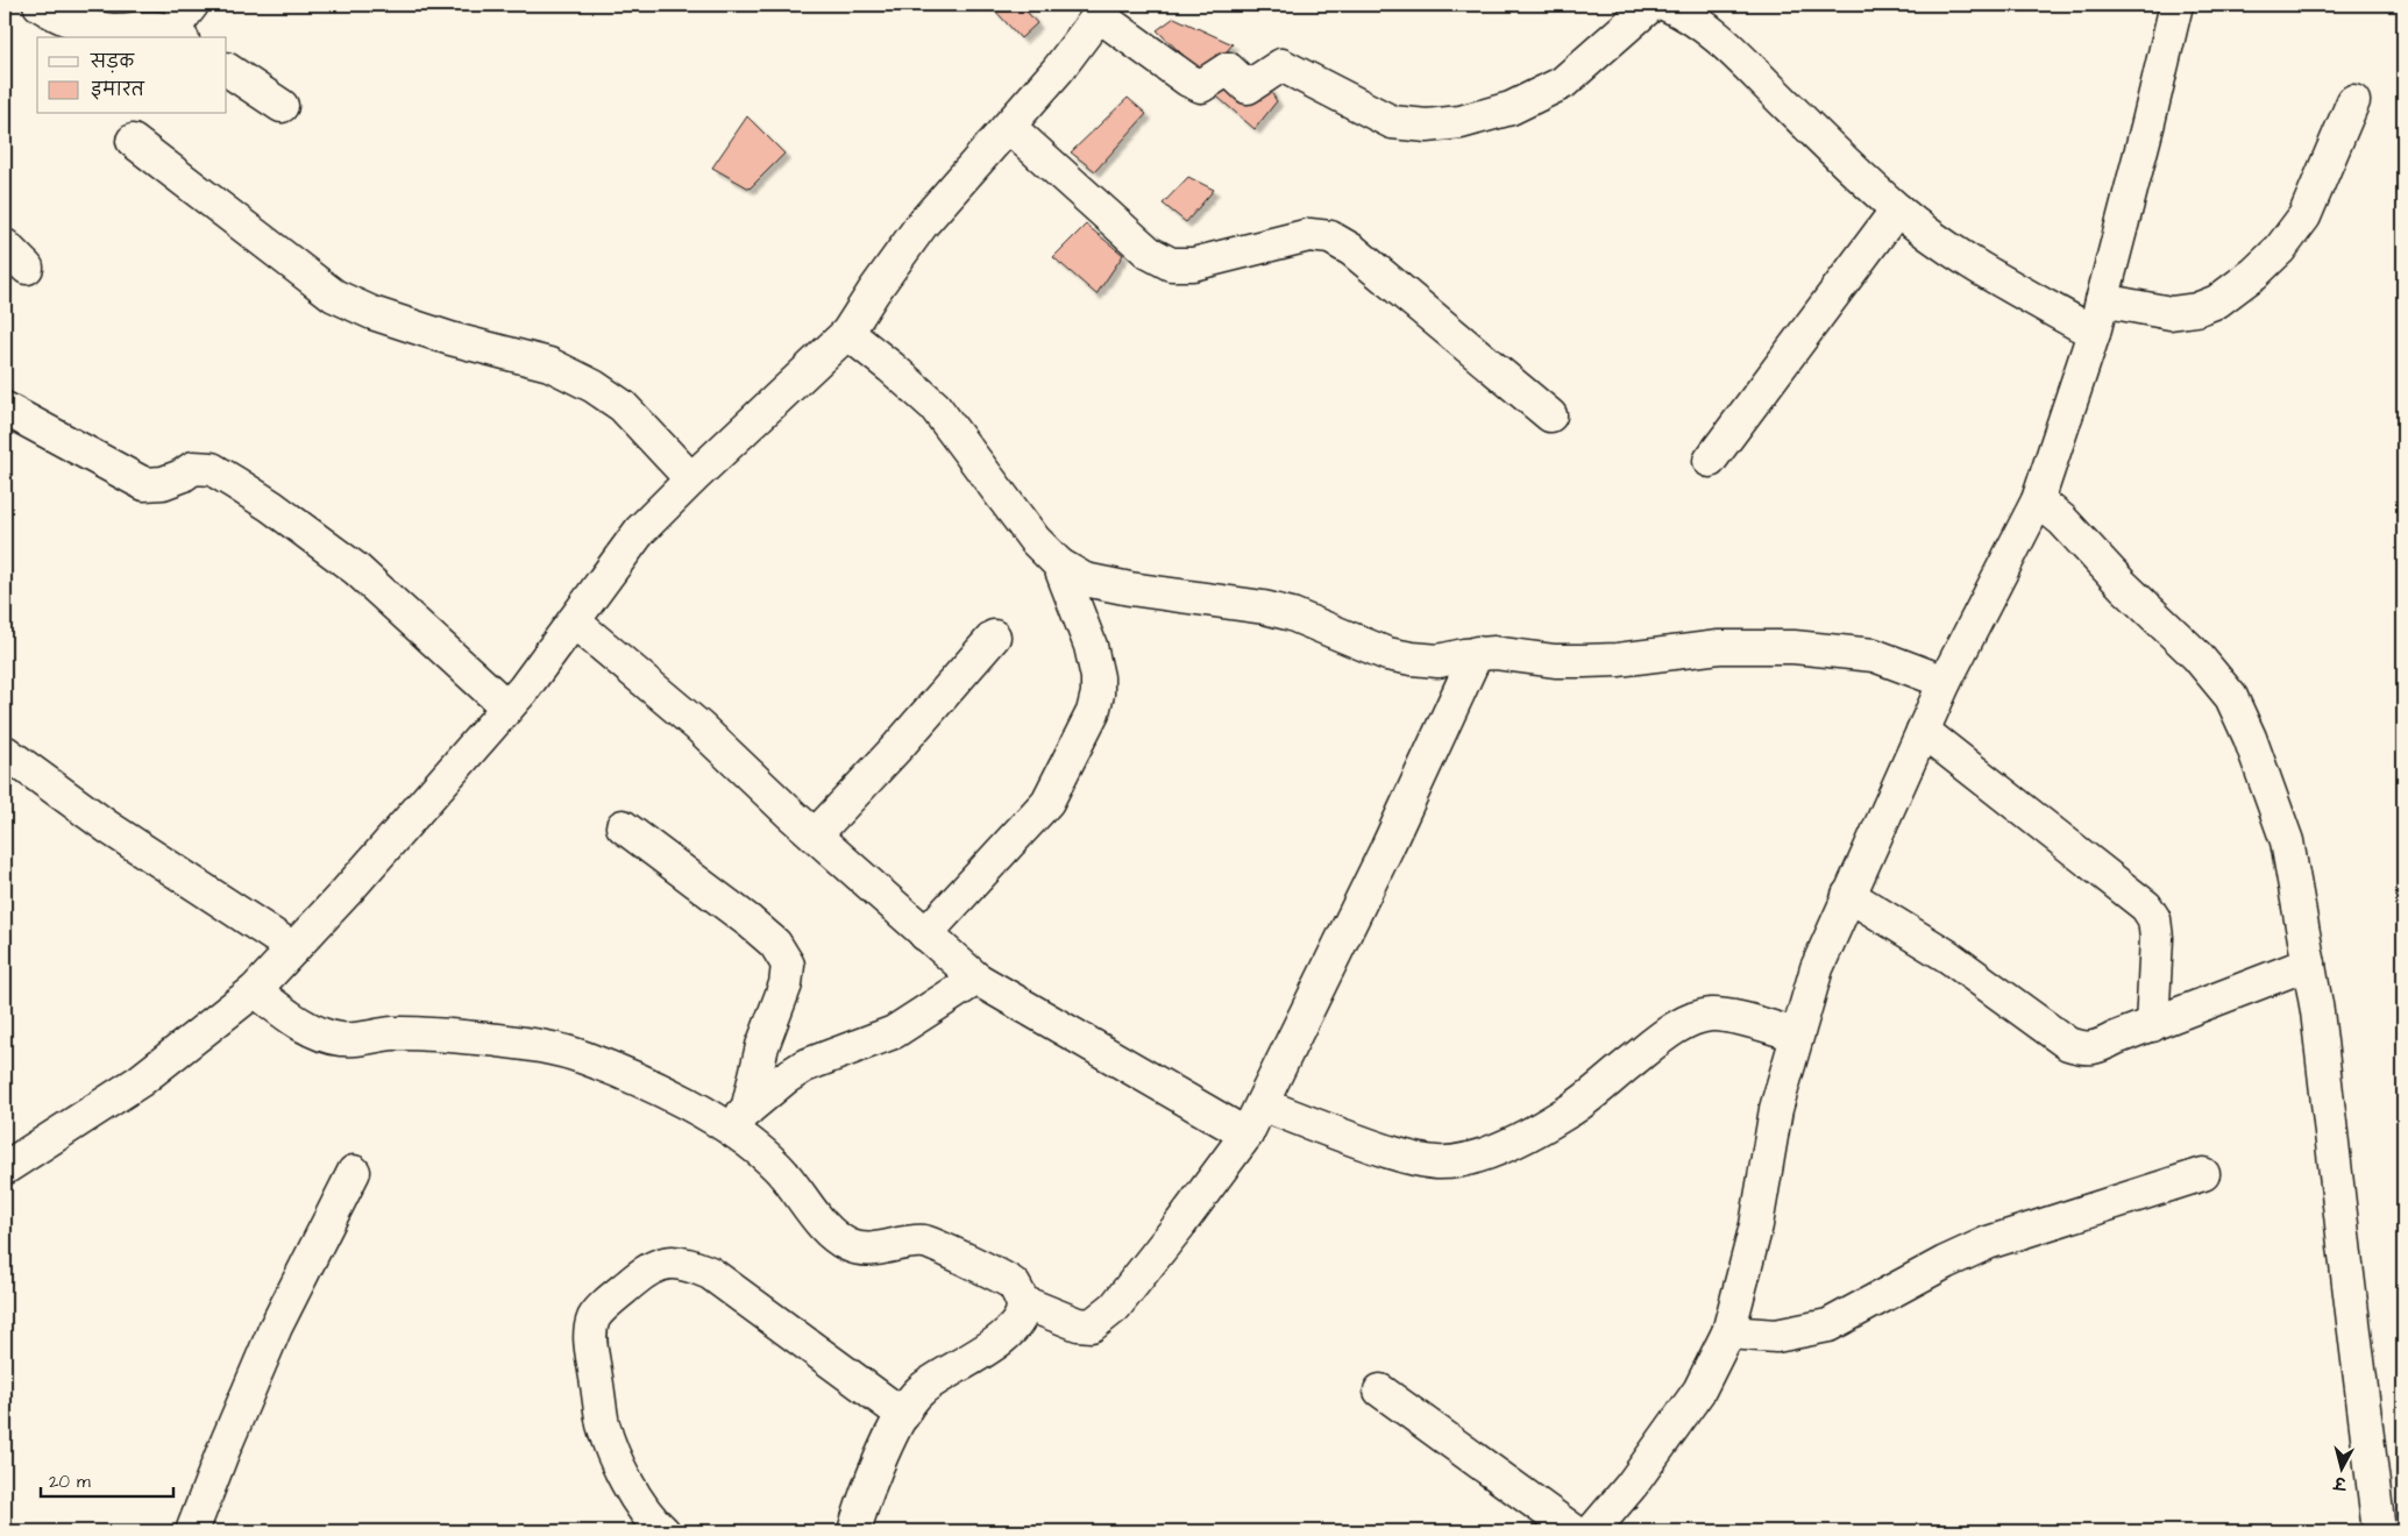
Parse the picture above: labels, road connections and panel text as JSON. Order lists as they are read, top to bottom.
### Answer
{
  "legend": ["सड़क", "इमारत"],
  "scale_bar": "20 m",
  "north": "bottom"
}
